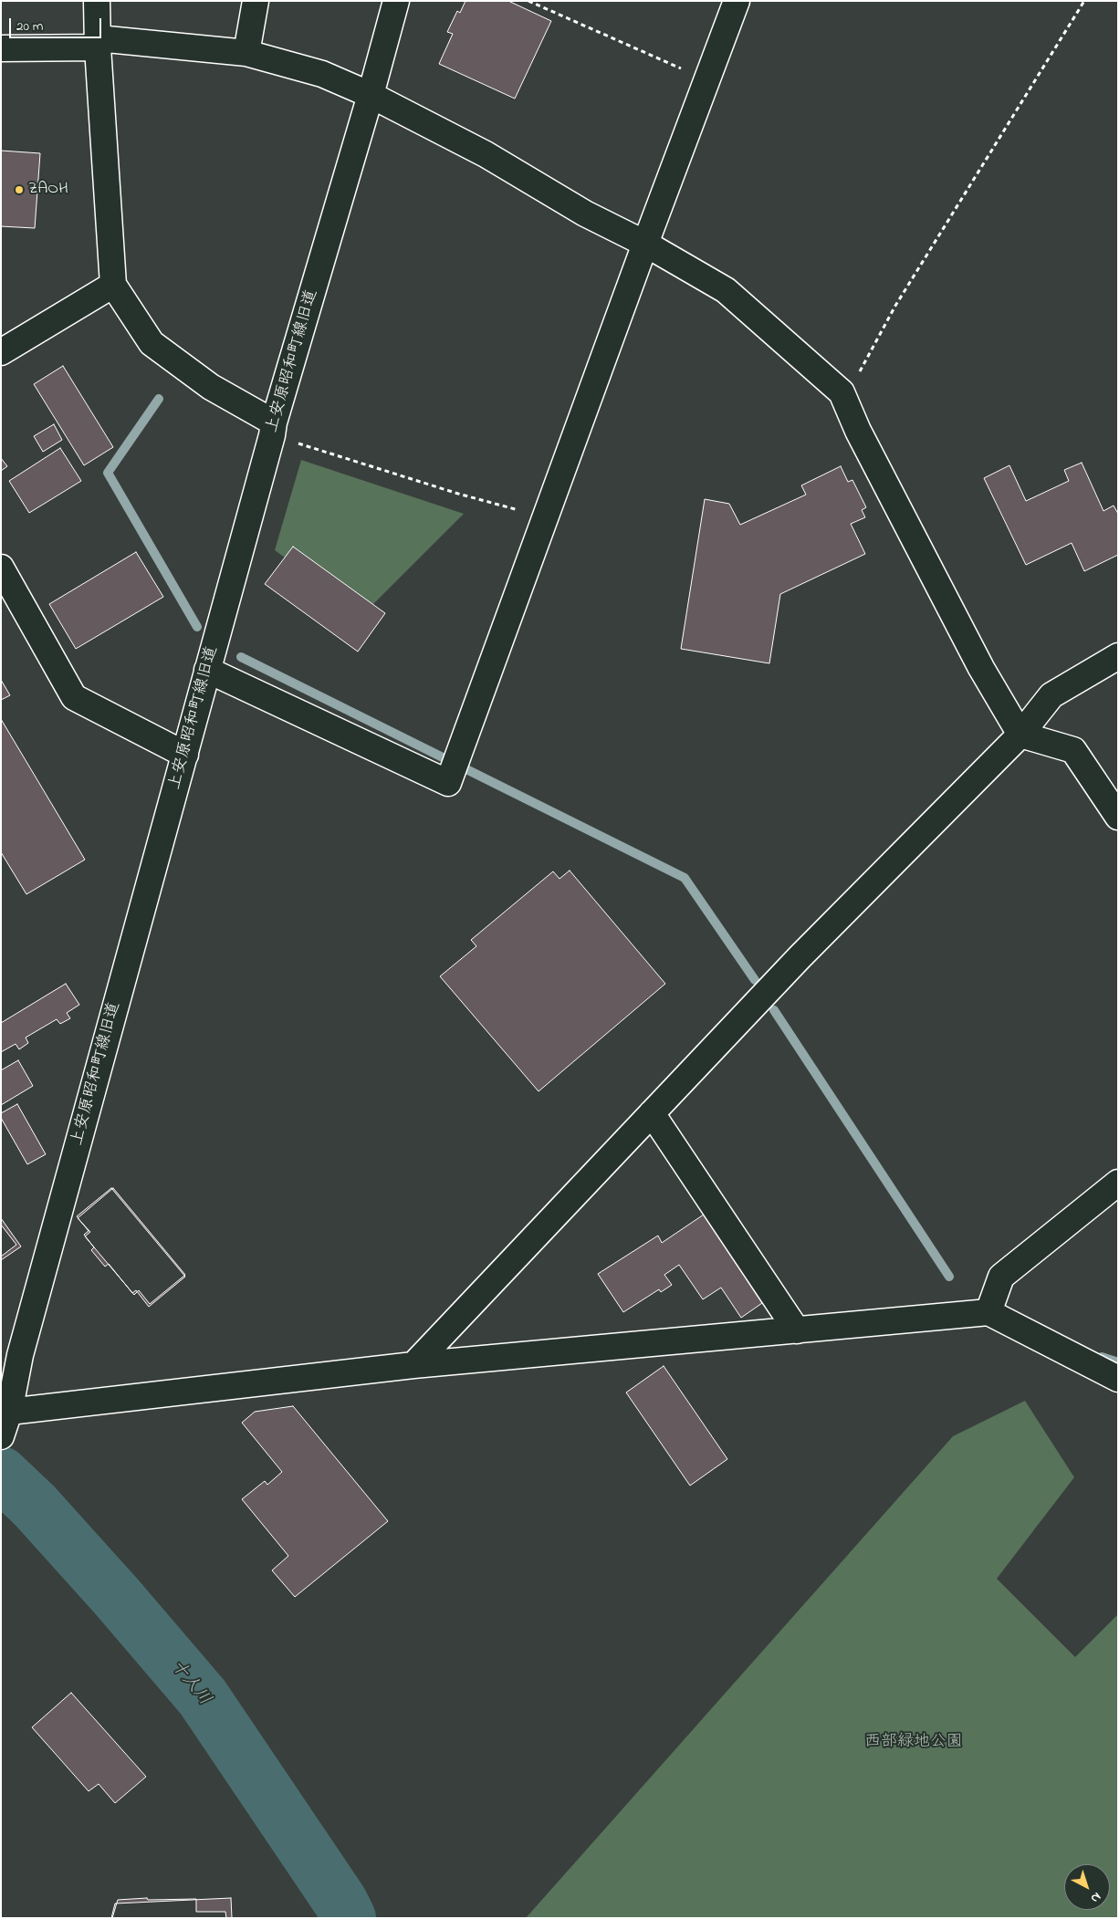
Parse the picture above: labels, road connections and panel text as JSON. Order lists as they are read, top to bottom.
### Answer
{
  "streets": {
    "street": ["上安原昭和町線旧道"]
  },
  "water": ["十人川"],
  "parks": ["西部緑地公園"],
  "places": ["ZAOH"],
  "scale_bar": "20 m",
  "north": "bottom right"
}
